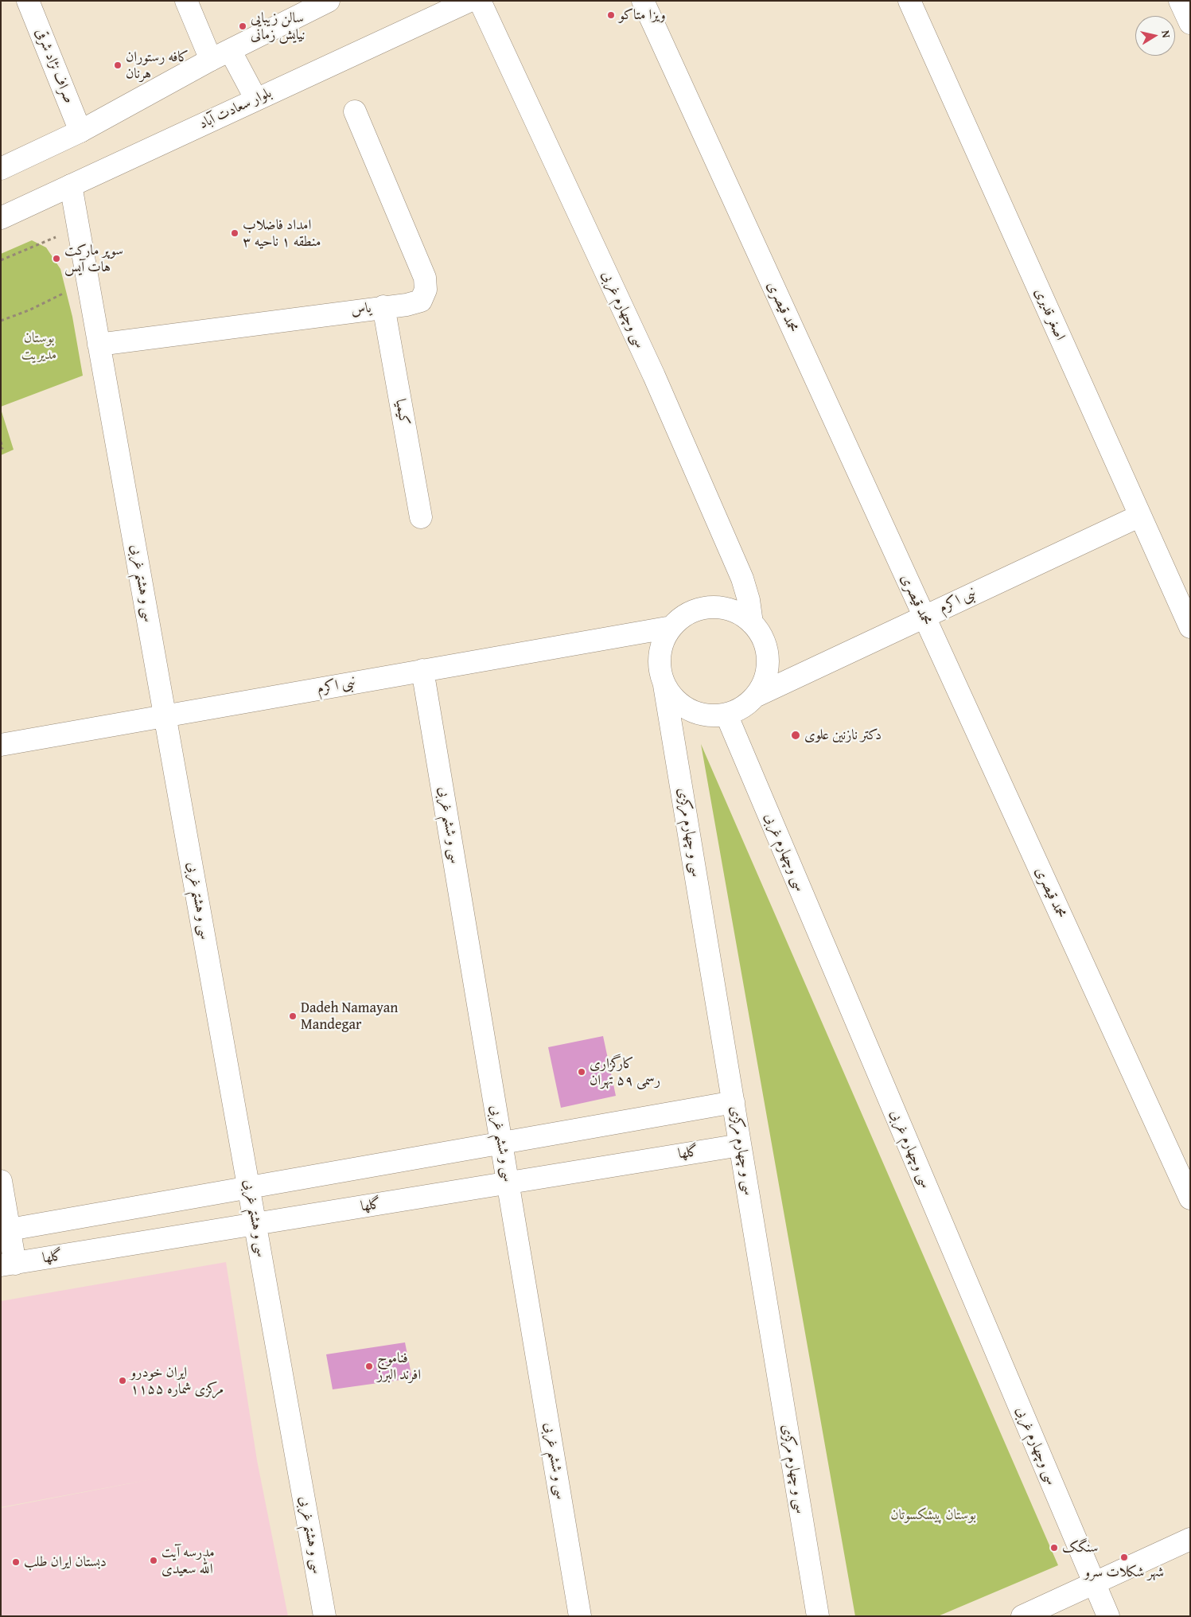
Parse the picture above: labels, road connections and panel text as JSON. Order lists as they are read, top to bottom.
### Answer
{
  "streets": {
    "street": [
      "صراف‌ نژاد شرقی",
      "بلوار سعادت آباد",
      "محمد قیصری",
      "یاس",
      "سی وچهارم غربی",
      "اصغر قدیری",
      "کیمیا",
      "سی و هشتم غربی",
      "نبی اکرم",
      "سی و ششم غربی",
      "سی و چهارم مرکزی",
      "گلها"
    ]
  },
  "crossings": [
    ["بلوار سعادت آباد", "سی و هشتم غربی"],
    ["محمد قیصری", "نبی اکرم"],
    ["یاس", "کیمیا"],
    ["یاس", "سی و هشتم غربی"],
    ["سی وچهارم غربی", "نبی اکرم"],
    ["سی وچهارم غربی", "سی و چهارم مرکزی"],
    ["اصغر قدیری", "نبی اکرم"],
    ["سی و هشتم غربی", "نبی اکرم"],
    ["سی و هشتم غربی", "گلها"],
    ["نبی اکرم", "سی و ششم غربی"],
    ["نبی اکرم", "سی و چهارم مرکزی"],
    ["سی و ششم غربی", "گلها"],
    ["سی و چهارم مرکزی", "گلها"]
  ],
  "parks": ["بوستان مدیریت", "بوستان پیشکسوتان"],
  "places": [
    "ویزا متاکو",
    "سالن زیبایی نیایش زمانی",
    "كافه رستوران هرنان",
    "امداد فاضلاب منطقه ۱ ناحیه ۳",
    "سوپر مارکت هات آیس",
    "دکتر نازنین علوی",
    "Dadeh Namayan Mandegar",
    "کارگزاری رسمی ۵۹ تهران",
    "فناموج افرند البرز",
    "ایران خودرو مرکزی شماره ۱۱۵۵",
    "سنگک",
    "شهر شکلات سرو",
    "مدرسه آیت الله سعیدی",
    "دبستان ایران طلب"
  ],
  "north": "right"
}
